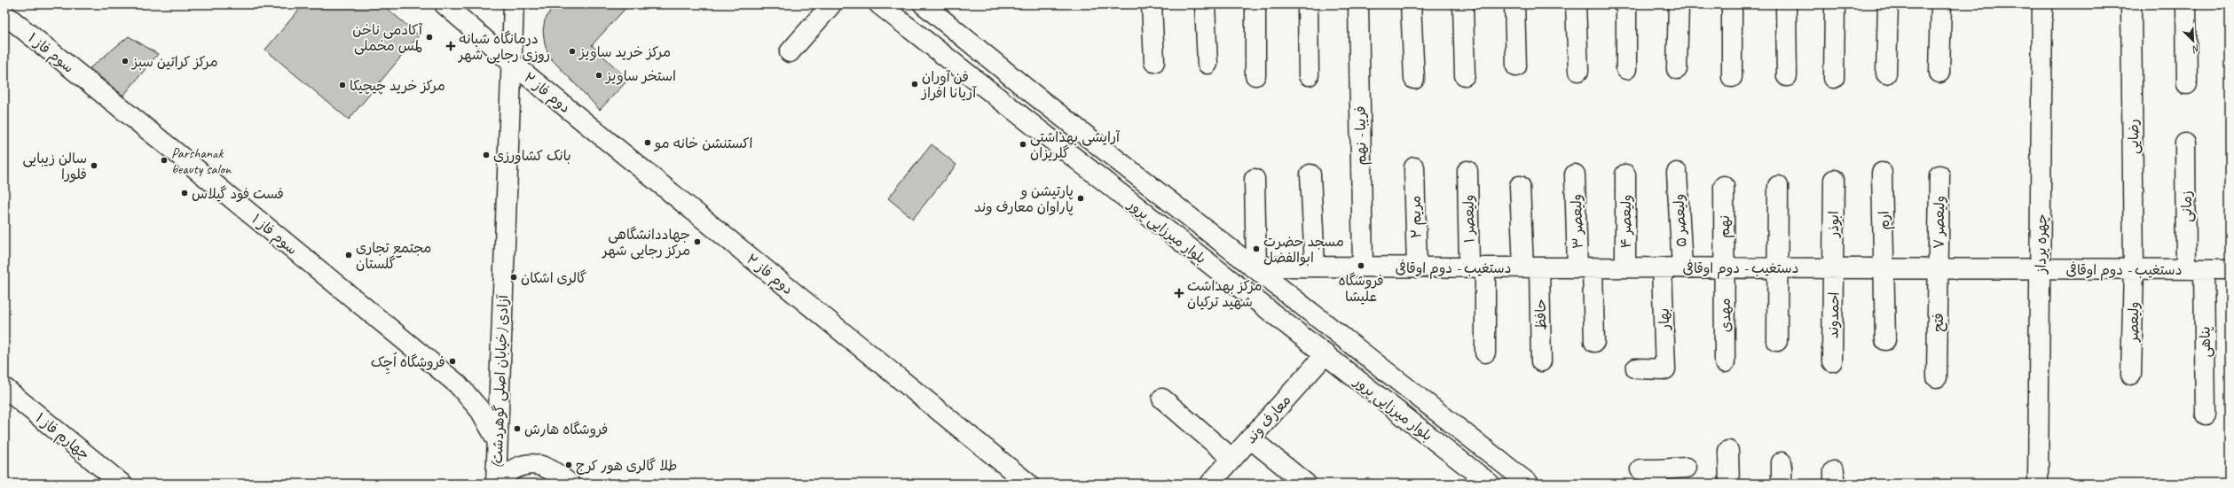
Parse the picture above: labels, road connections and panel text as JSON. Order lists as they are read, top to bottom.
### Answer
{
  "streets": {
    "street": [
      "سوم فاز ۱",
      "دوم فاز ۲",
      "فریبا - نهم",
      "رضایی",
      "زمانی",
      "مریم ۲",
      "ولیعصر ۱",
      "ولیعصر ۵",
      "ارم",
      "ولیعصر ۳",
      "ولیعصر ۴",
      "ولیعصر ۷",
      "ابوذر",
      "نهم",
      "بلوار میرزایی پرور",
      "چهره پرداز",
      "دستغیب - دوم اوقافی",
      "حافظ",
      "مهدی",
      "احمدوند",
      "بهار",
      "ولیعصر",
      "فتح",
      "پناهی",
      "آزادی (خیابان اصلی گوهردشت)",
      "معارف وند",
      "چهارم فاز ۱"
    ]
  },
  "crossings": [
    ["سوم فاز ۱", "آزادی (خیابان اصلی گوهردشت)"],
    ["دوم فاز ۲", "آزادی (خیابان اصلی گوهردشت)"],
    ["فریبا - نهم", "دستغیب - دوم اوقافی"],
    ["رضایی", "دستغیب - دوم اوقافی"],
    ["رضایی", "ولیعصر"],
    ["زمانی", "دستغیب - دوم اوقافی"],
    ["زمانی", "پناهی"],
    ["مریم ۲", "دستغیب - دوم اوقافی"],
    ["ولیعصر ۱", "دستغیب - دوم اوقافی"],
    ["ولیعصر ۵", "دستغیب - دوم اوقافی"],
    ["ارم", "دستغیب - دوم اوقافی"],
    ["ولیعصر ۳", "دستغیب - دوم اوقافی"],
    ["ولیعصر ۴", "دستغیب - دوم اوقافی"],
    ["ولیعصر ۷", "دستغیب - دوم اوقافی"],
    ["ولیعصر ۷", "فتح"],
    ["ابوذر", "دستغیب - دوم اوقافی"],
    ["ابوذر", "احمدوند"],
    ["نهم", "دستغیب - دوم اوقافی"],
    ["نهم", "مهدی"],
    ["بلوار میرزایی پرور", "دستغیب - دوم اوقافی"],
    ["بلوار میرزایی پرور", "معارف وند"],
    ["چهره پرداز", "دستغیب - دوم اوقافی"],
    ["دستغیب - دوم اوقافی", "حافظ"],
    ["دستغیب - دوم اوقافی", "مهدی"],
    ["دستغیب - دوم اوقافی", "احمدوند"],
    ["دستغیب - دوم اوقافی", "بهار"],
    ["دستغیب - دوم اوقافی", "ولیعصر"],
    ["دستغیب - دوم اوقافی", "فتح"],
    ["دستغیب - دوم اوقافی", "پناهی"]
  ],
  "places": {
    "other": [
      "آکادمی ناخن لمس مخملی",
      "مرکز خرید ساویز",
      "مرکز کراتین سبز",
      "استخر ساویز",
      "فن آوران آریانا افراز",
      "مرکز خرید چیچیکا",
      "اکستنشن خانه مو",
      "آرایشی بهداشتی گلریزان",
      "بانک کشاورزی",
      "Parshanak beauty salon",
      "سالن زیبایی فلورا",
      "فست فود گیلاس",
      "پارتیشن و پاراوان معارف وند",
      "جهاددانشگاهی مرکز رجایی شهر",
      "مسجد حضرت ابوالفضل",
      "مجتمع تجاری گلستان",
      "فروشگاه علیشا",
      "گالری اشکان",
      "فروشگاه اُچِک",
      "فروشگاه هارش",
      "طلا گالری هور کرج"
    ],
    "health": ["درمانگاه شبانه روزی رجایی شهر", "مرکز بهداشت شهید ترکیان"]
  },
  "north": "bottom right"
}
